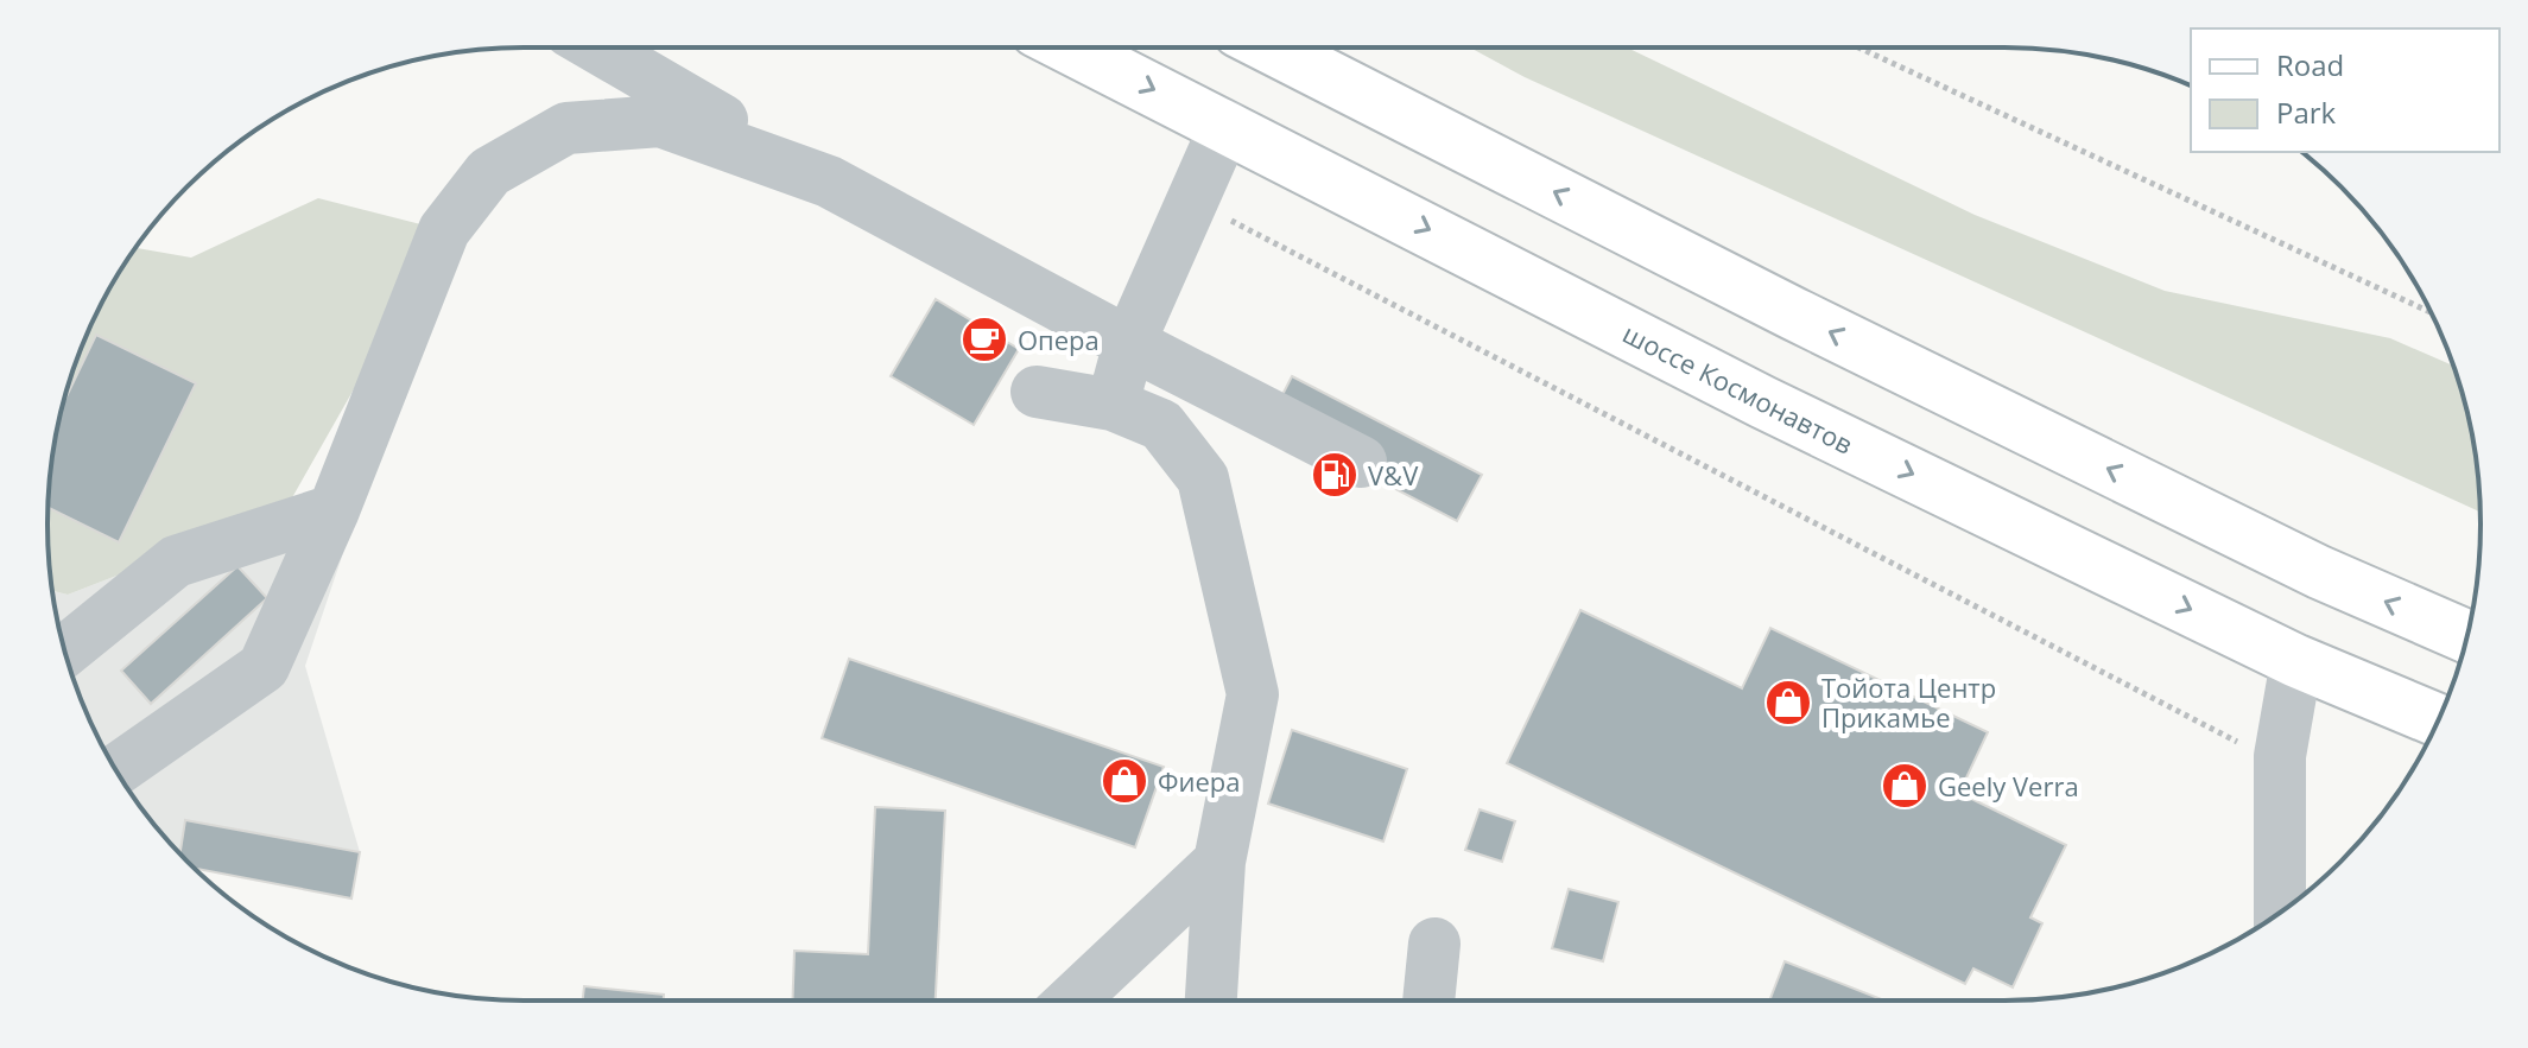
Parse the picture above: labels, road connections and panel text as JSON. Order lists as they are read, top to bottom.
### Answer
{
  "streets": {
    "main road": ["шоссе Космонавтов"]
  },
  "places": {
    "cafe": ["Опера"],
    "fuel station": ["V&V"],
    "shop": ["Тойота Центр Прикамье", "Фиера", "Geely Verra"]
  },
  "legend": ["Road", "Park"]
}
